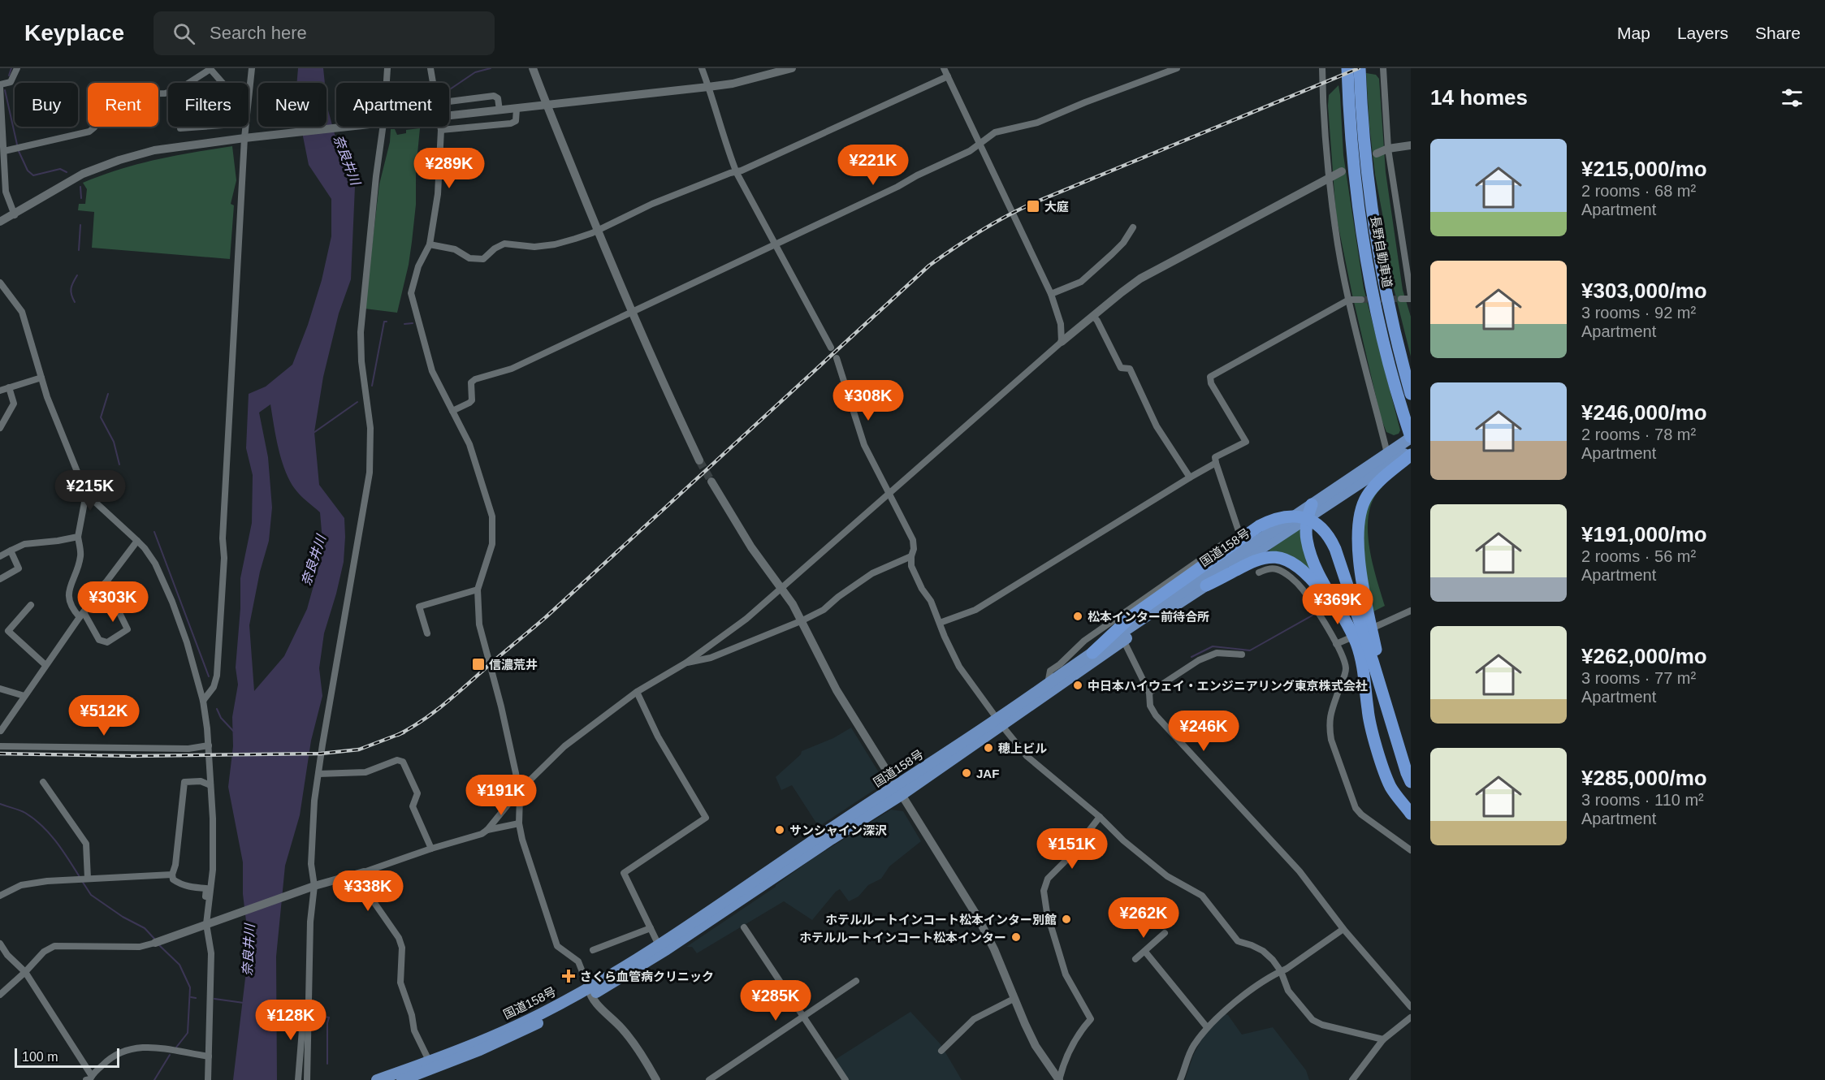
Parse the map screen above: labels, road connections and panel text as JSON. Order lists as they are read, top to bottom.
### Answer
{
  "streets": {
    "highway": ["長野自動車道", "国道158号"]
  },
  "crossings": [
    ["長野自動車道", "国道158号"]
  ],
  "water": ["奈良井川"],
  "places": {
    "transit": ["大庭", "信濃荒井"],
    "other": [
      "松本インター前待合所",
      "中日本ハイウェイ・エンジニアリング東京株式会社",
      "穂上ビル",
      "JAF",
      "サンシャイン深沢",
      "ホテルルートインコート松本インター別館",
      "ホテルルートインコート松本インター"
    ],
    "health": ["さくら血管病クリニック"]
  },
  "scale_bar": "100 m",
  "page": {
    "header": "Keyplace",
    "search": "Search here",
    "nav": ["Map", "Layers", "Share"],
    "heading": "14 homes",
    "chip": [
      "Buy",
      "Rent",
      "Filters",
      "New",
      "Apartment"
    ],
    "list": [
      {
        "name": "¥215,000/mo",
        "note": "2 rooms · 68 m² · Apartment"
      },
      {
        "name": "¥303,000/mo",
        "note": "3 rooms · 92 m² · Apartment"
      },
      {
        "name": "¥246,000/mo",
        "note": "2 rooms · 78 m² · Apartment"
      },
      {
        "name": "¥191,000/mo",
        "note": "2 rooms · 56 m² · Apartment"
      },
      {
        "name": "¥262,000/mo",
        "note": "3 rooms · 77 m² · Apartment"
      },
      {
        "name": "¥285,000/mo",
        "note": "3 rooms · 110 m² · Apartment"
      }
    ],
    "price": [
      "¥221K",
      "¥289K",
      "¥308K",
      "¥215K",
      "¥303K",
      "¥369K",
      "¥512K",
      "¥246K",
      "¥191K",
      "¥151K",
      "¥338K",
      "¥262K",
      "¥285K",
      "¥128K"
    ],
    "scale": "100 m"
  }
}
